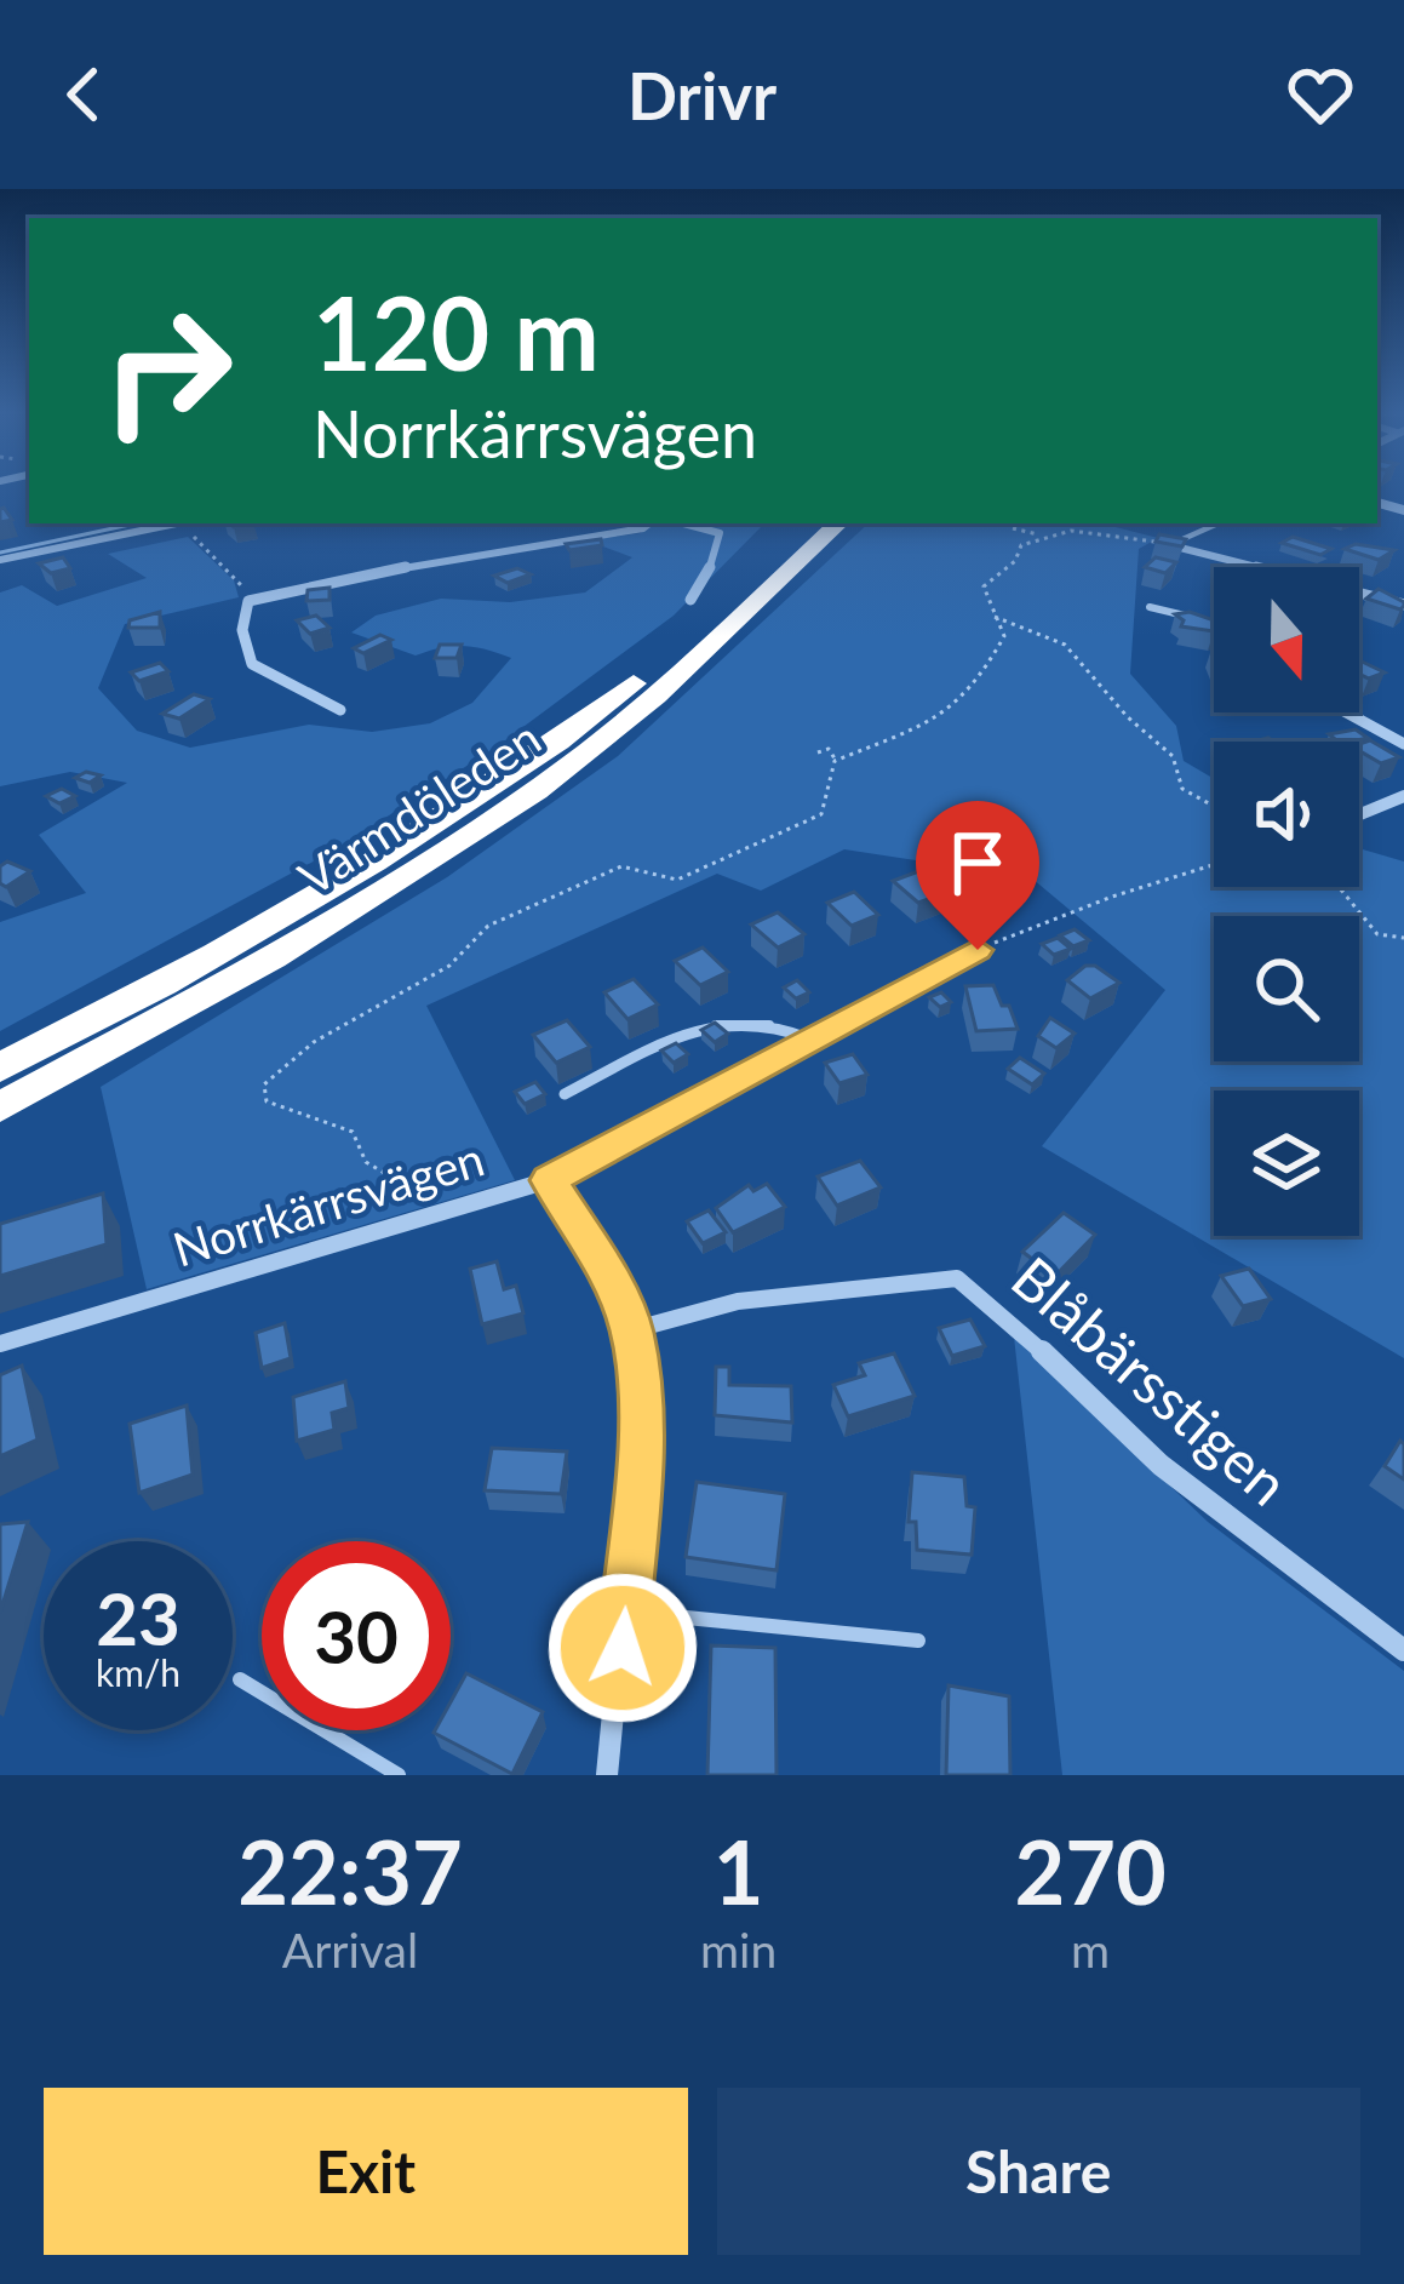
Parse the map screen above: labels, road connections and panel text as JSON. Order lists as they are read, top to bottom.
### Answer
{
  "streets": {
    "highway": ["Värmdöleden"],
    "street": ["Norrkärrsvägen", "Blåbärsstigen"]
  },
  "north": "bottom",
  "page": {
    "header": "Drivr",
    "turn": ["120 m", "Norrkärrsvägen"],
    "speed": "23 km/h",
    "limit": "30",
    "eta": [
      "22:37",
      "Arrival",
      "1",
      "min",
      "270",
      "m"
    ],
    "buttons": ["Exit", "Share"]
  }
}
